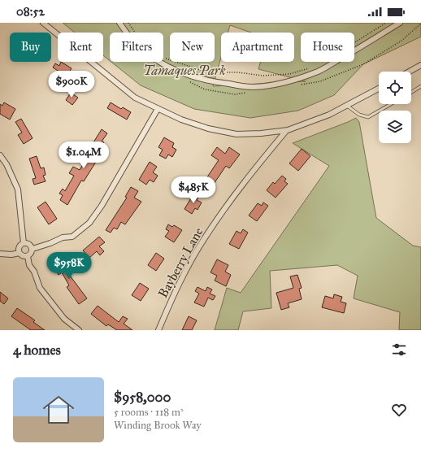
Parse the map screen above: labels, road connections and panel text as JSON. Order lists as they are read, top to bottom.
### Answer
{
  "streets": {
    "street": ["Bayberry Lane"]
  },
  "parks": ["Tamaques Park"],
  "page": {
    "status": "08:52",
    "chip": [
      "Buy",
      "Rent",
      "Filters",
      "New",
      "Apartment",
      "House"
    ],
    "price": [
      "$900K",
      "$1.04M",
      "$485K",
      "$958K"
    ],
    "heading": "4 homes",
    "list": [
      {
        "name": "$958,000",
        "note": "5 rooms · 118 m² · Winding Brook Way"
      }
    ]
  }
}
